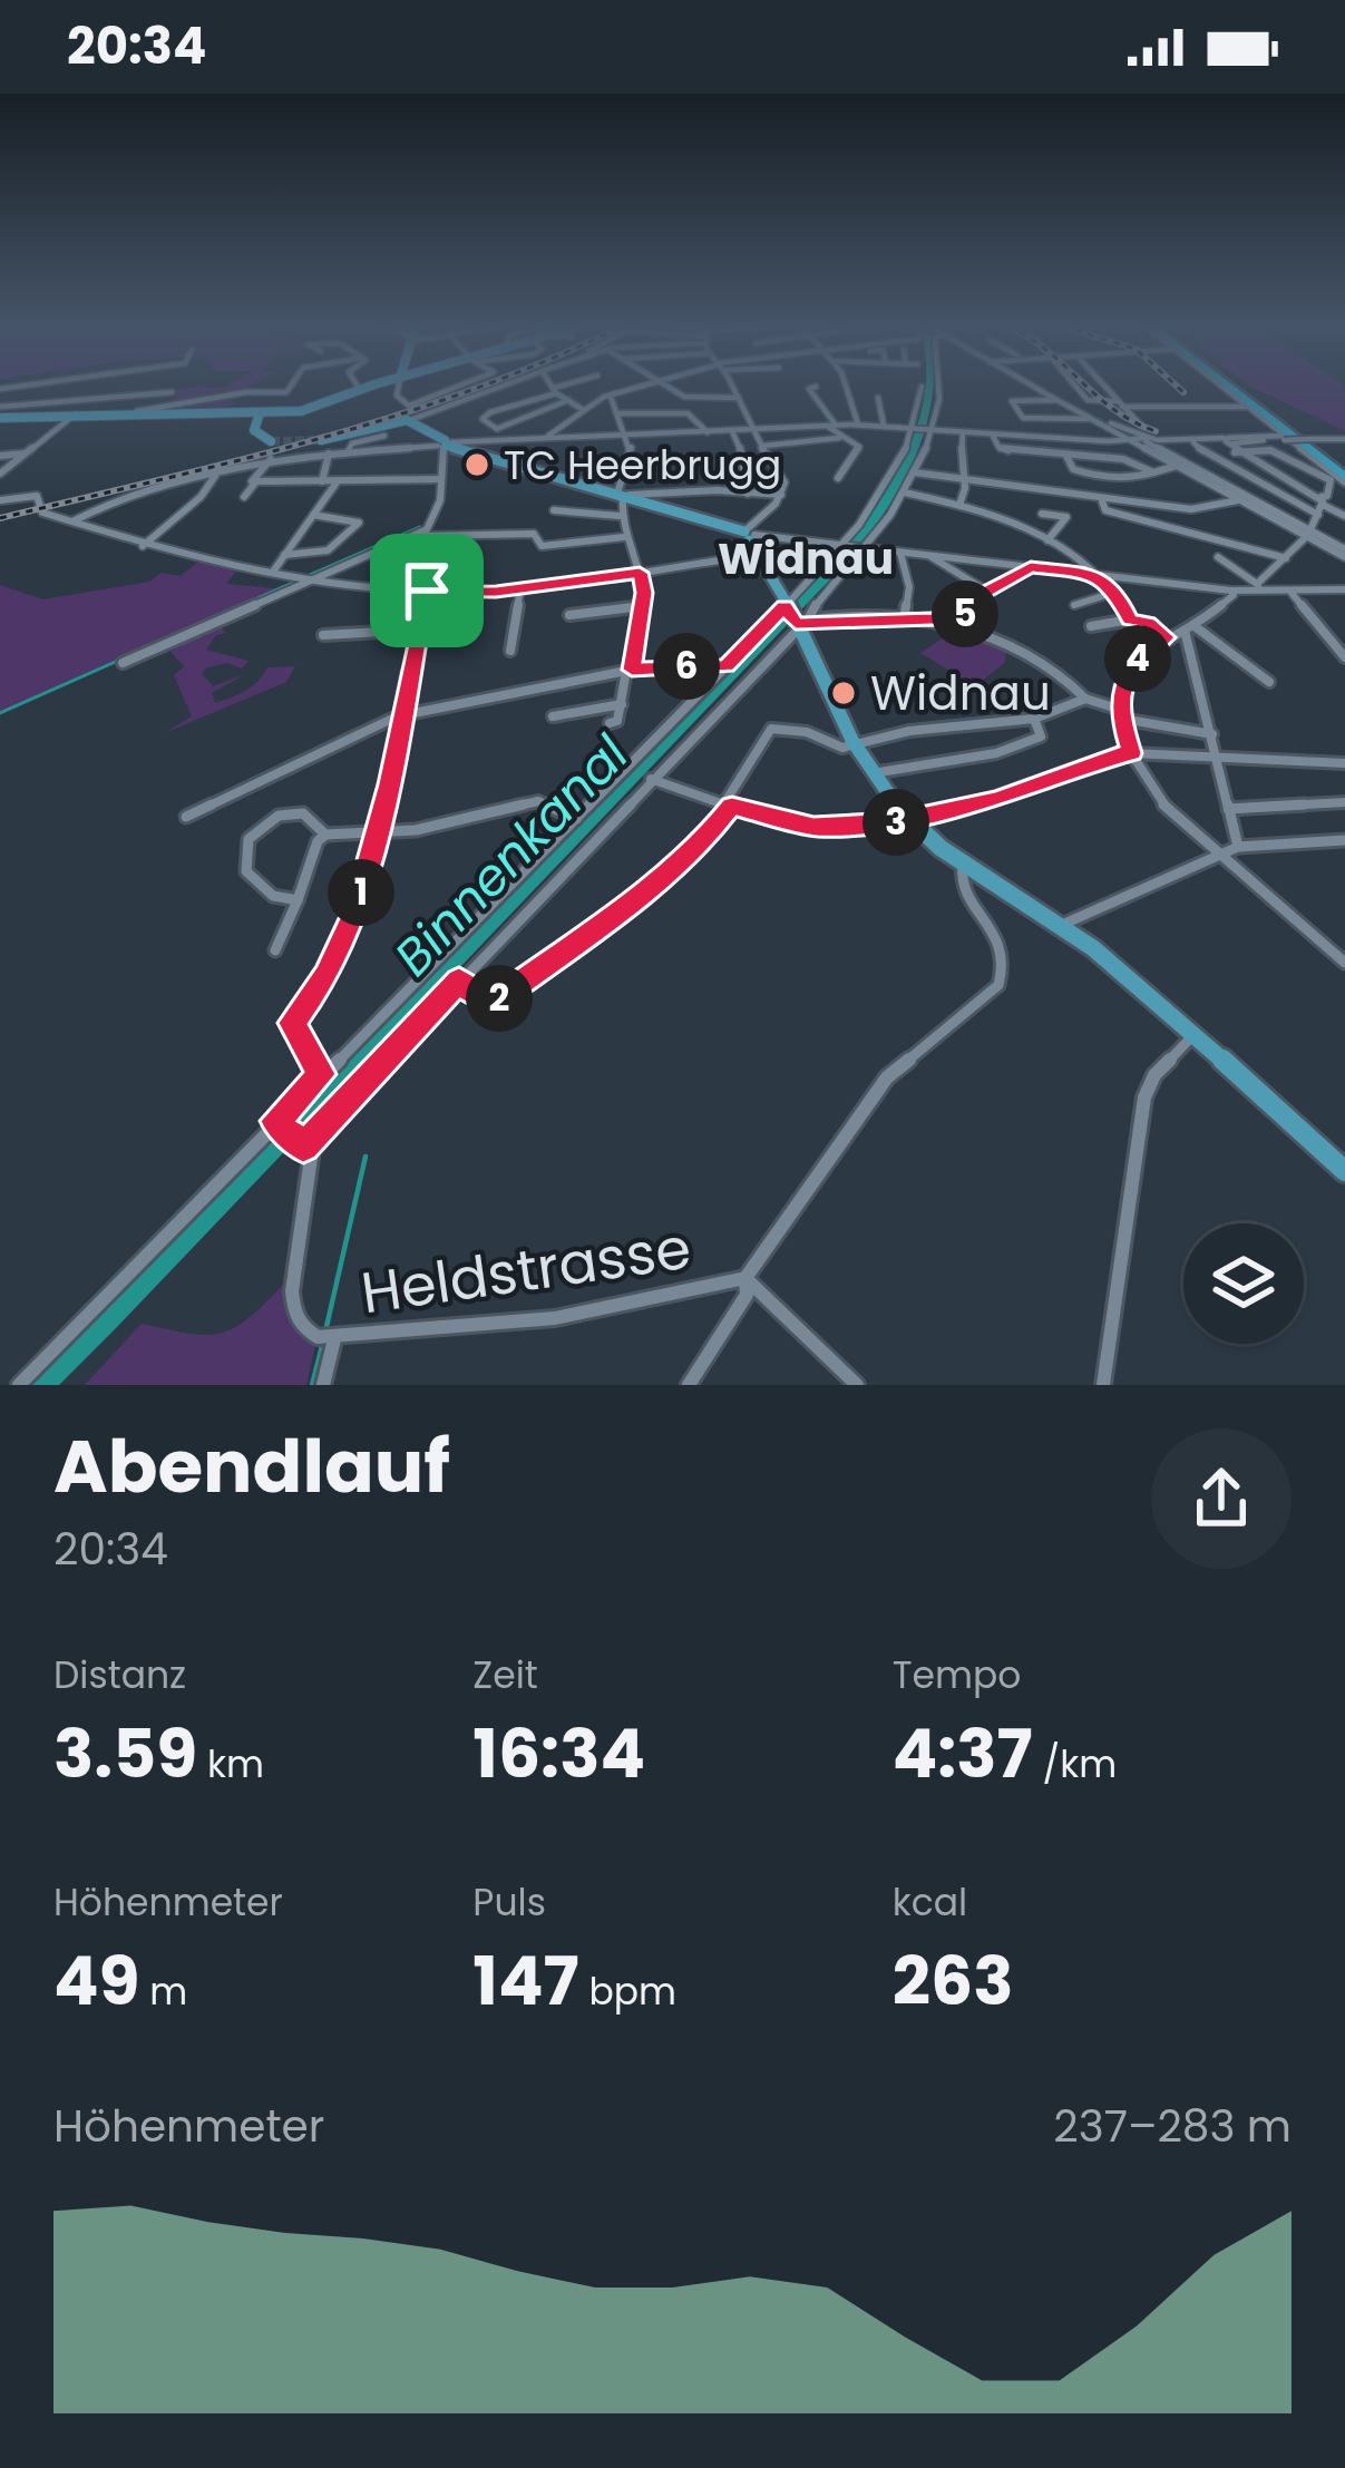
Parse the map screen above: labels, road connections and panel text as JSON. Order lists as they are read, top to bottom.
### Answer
{
  "streets": {
    "street": ["Heldstrasse"]
  },
  "districts": ["Widnau"],
  "water": ["Binnenkanal"],
  "places": ["TC Heerbrugg", "Widnau"],
  "page": {
    "status": "20:34",
    "pins": [
      "5",
      "4",
      "6",
      "3",
      "1",
      "2"
    ],
    "heading": ["Abendlauf", "20:34"],
    "stats": [
      ["Distanz", "3.59 km"],
      ["Zeit", "16:34"],
      ["Tempo", "4:37 /km"],
      ["Höhenmeter", "49 m"],
      ["Puls", "147 bpm"],
      ["kcal", "263"]
    ],
    "chart": ["Höhenmeter", "237–283 m"]
  }
}
